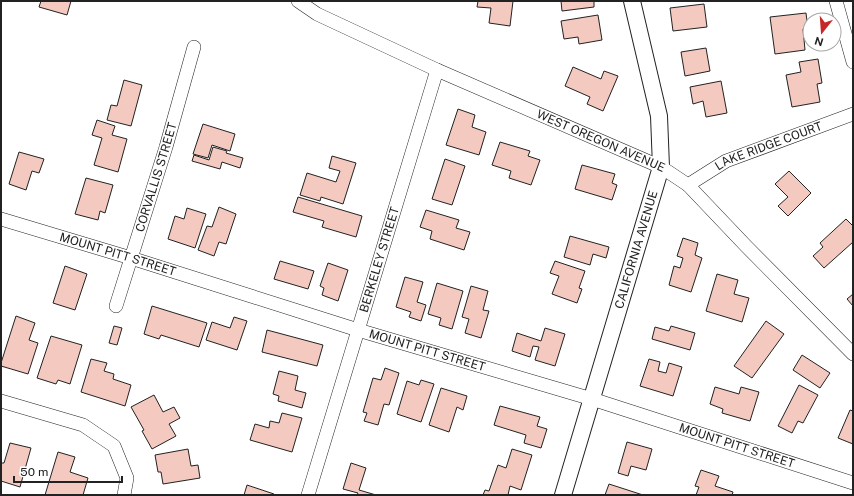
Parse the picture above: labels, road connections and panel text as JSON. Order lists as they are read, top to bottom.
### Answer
{
  "streets": {
    "street": [
      "WEST OREGON AVENUE",
      "LAKE RIDGE COURT",
      "CORVALLIS STREET",
      "CALIFORNIA AVENUE",
      "MOUNT PITT STREET",
      "BERKELEY STREET"
    ]
  },
  "crossings": [
    ["WEST OREGON AVENUE", "LAKE RIDGE COURT"],
    ["WEST OREGON AVENUE", "CALIFORNIA AVENUE"],
    ["WEST OREGON AVENUE", "BERKELEY STREET"],
    ["CORVALLIS STREET", "MOUNT PITT STREET"],
    ["CALIFORNIA AVENUE", "MOUNT PITT STREET"],
    ["MOUNT PITT STREET", "BERKELEY STREET"]
  ],
  "scale_bar": "50 m",
  "north": "bottom"
}
